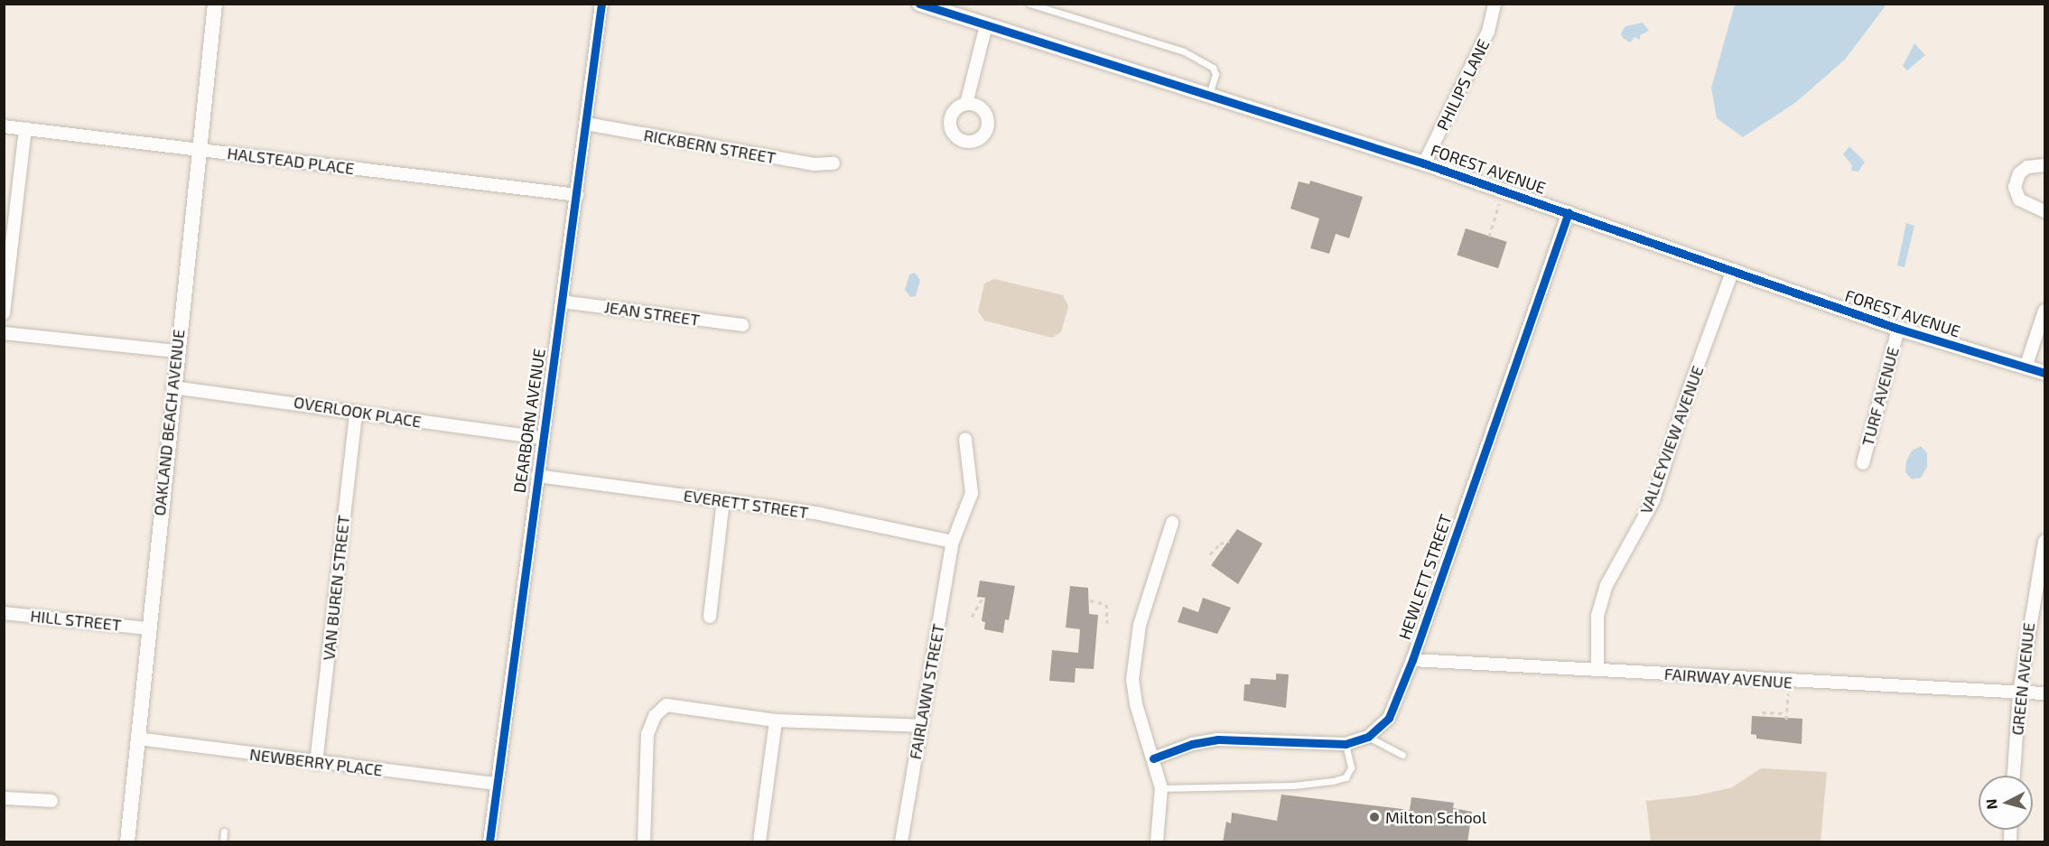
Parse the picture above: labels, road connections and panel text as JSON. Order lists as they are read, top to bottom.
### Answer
{
  "streets": {
    "street": [
      "PHILIPS LANE",
      "RICKBERN STREET",
      "HALSTEAD PLACE",
      "FOREST AVENUE",
      "JEAN STREET",
      "TURF AVENUE",
      "OVERLOOK PLACE",
      "DEARBORN AVENUE",
      "OAKLAND BEACH AVENUE",
      "VALLEYVIEW AVENUE",
      "EVERETT STREET",
      "HEWLETT STREET",
      "VAN BUREN STREET",
      "HILL STREET",
      "FAIRWAY AVENUE",
      "GREEN AVENUE",
      "FAIRLAWN STREET",
      "NEWBERRY PLACE"
    ]
  },
  "crossings": [
    ["PHILIPS LANE", "FOREST AVENUE"],
    ["RICKBERN STREET", "DEARBORN AVENUE"],
    ["HALSTEAD PLACE", "DEARBORN AVENUE"],
    ["HALSTEAD PLACE", "OAKLAND BEACH AVENUE"],
    ["FOREST AVENUE", "TURF AVENUE"],
    ["FOREST AVENUE", "VALLEYVIEW AVENUE"],
    ["FOREST AVENUE", "HEWLETT STREET"],
    ["JEAN STREET", "DEARBORN AVENUE"],
    ["OVERLOOK PLACE", "DEARBORN AVENUE"],
    ["OVERLOOK PLACE", "OAKLAND BEACH AVENUE"],
    ["OVERLOOK PLACE", "VAN BUREN STREET"],
    ["DEARBORN AVENUE", "EVERETT STREET"],
    ["DEARBORN AVENUE", "NEWBERRY PLACE"],
    ["OAKLAND BEACH AVENUE", "HILL STREET"],
    ["OAKLAND BEACH AVENUE", "NEWBERRY PLACE"],
    ["VALLEYVIEW AVENUE", "FAIRWAY AVENUE"],
    ["EVERETT STREET", "FAIRLAWN STREET"],
    ["HEWLETT STREET", "FAIRWAY AVENUE"],
    ["VAN BUREN STREET", "NEWBERRY PLACE"],
    ["FAIRWAY AVENUE", "GREEN AVENUE"]
  ],
  "places": ["Milton School"],
  "north": "left"
}
